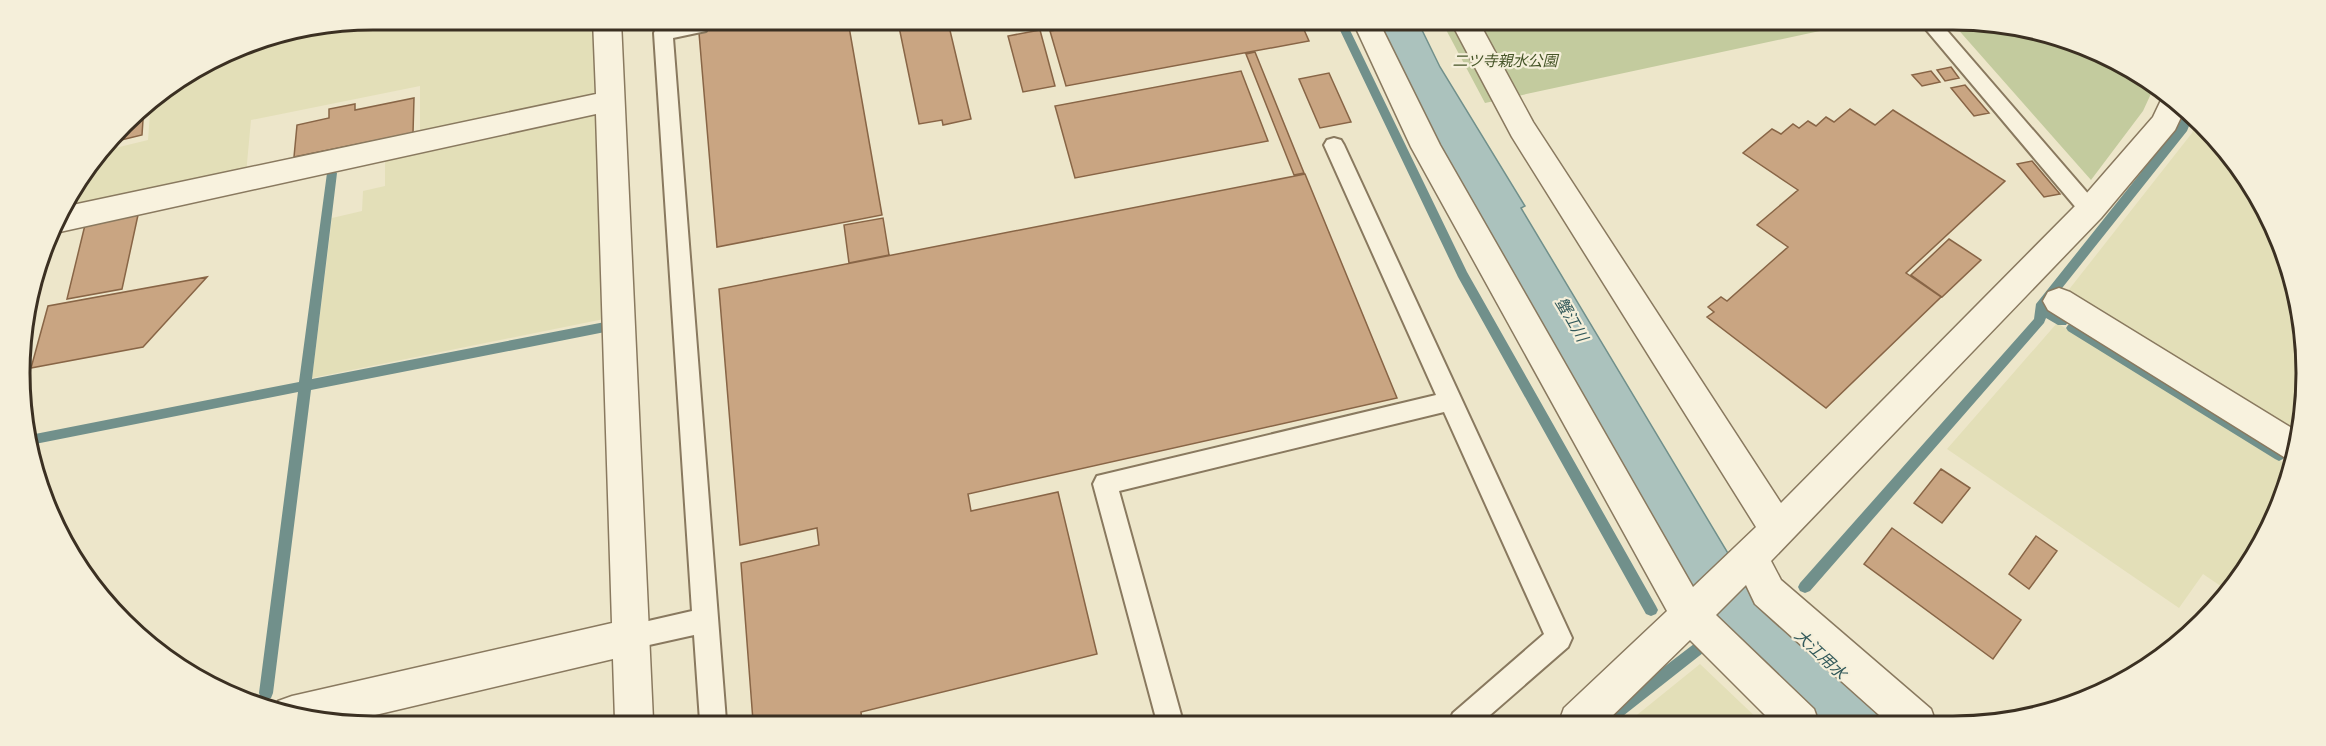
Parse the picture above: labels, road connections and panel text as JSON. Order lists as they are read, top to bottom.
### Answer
{
  "water": ["蟹江川", "大江用水"],
  "parks": ["二ツ寺親水公園"]
}
